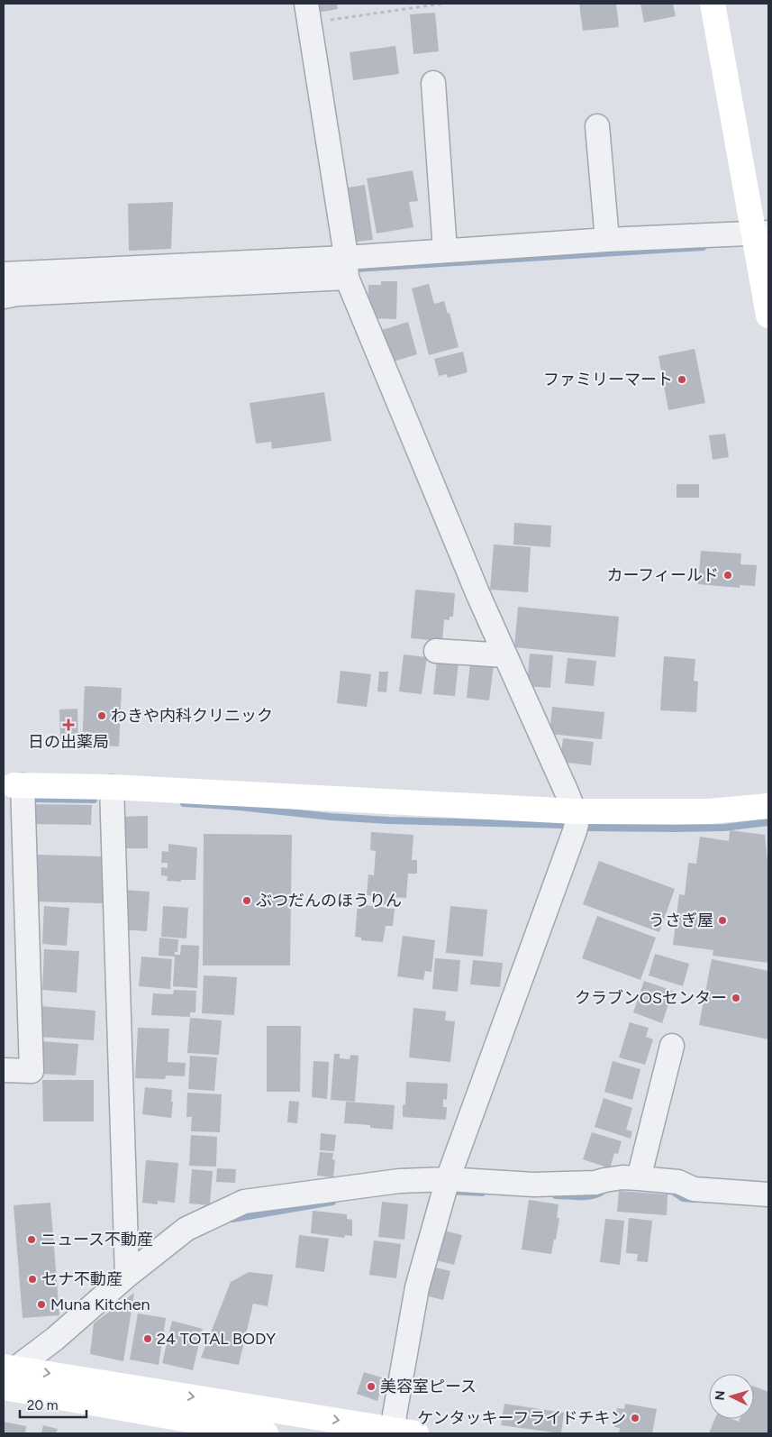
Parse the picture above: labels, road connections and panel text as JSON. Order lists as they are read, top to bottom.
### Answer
{
  "places": {
    "other": [
      "ファミリーマート",
      "カーフィールド",
      "わきや内科クリニック",
      "ぶつだんのほうりん",
      "うさぎ屋",
      "クラブンOSセンター",
      "ニュース不動産",
      "セナ不動産",
      "Muna Kitchen",
      "24 TOTAL BODY",
      "美容室ピース",
      "ケンタッキーフライドチキン"
    ],
    "health": ["日の出薬局"]
  },
  "scale_bar": "20 m",
  "north": "left"
}
